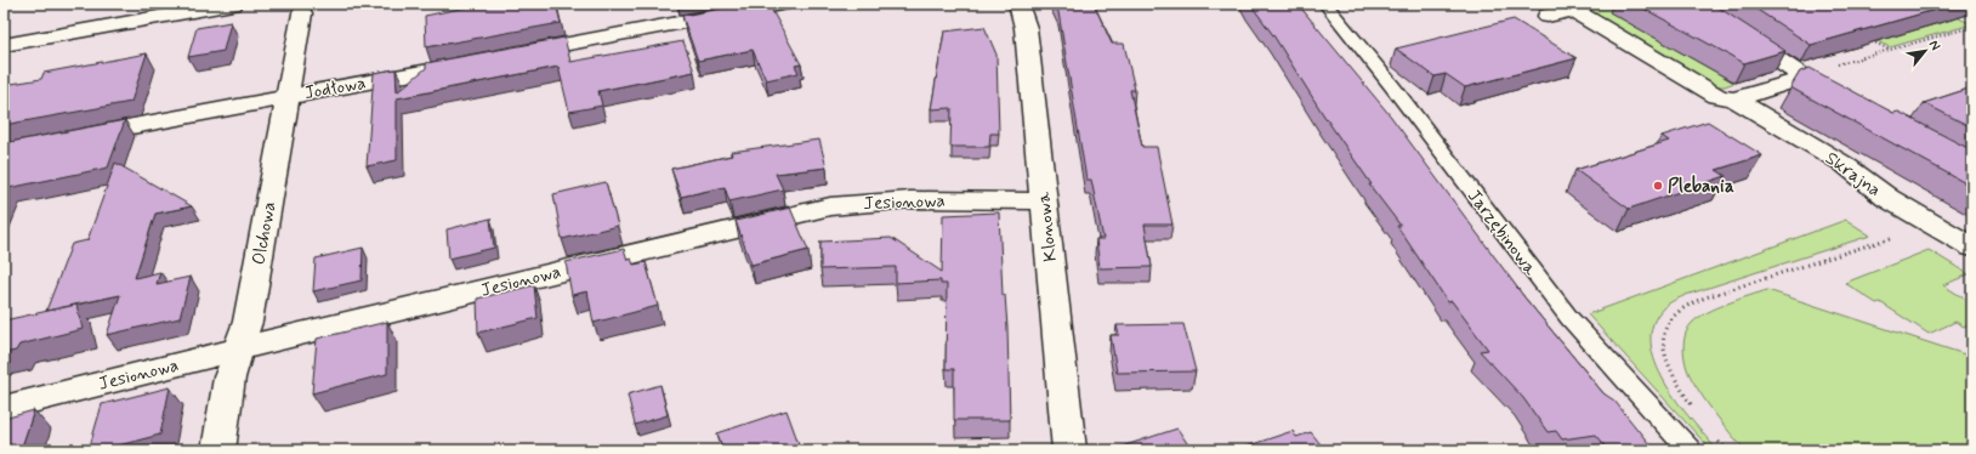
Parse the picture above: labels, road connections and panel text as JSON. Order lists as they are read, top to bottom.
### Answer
{
  "streets": {
    "street": [
      "Jodłowa",
      "Skrajna",
      "Jesionowa",
      "Klonowa",
      "Olchowa"
    ],
    "lane": ["Jarzębinowa"]
  },
  "crossings": [
    ["Jodłowa", "Olchowa"],
    ["Jesionowa", "Klonowa"],
    ["Jesionowa", "Olchowa"]
  ],
  "places": ["Plebania"],
  "north": "top right"
}
